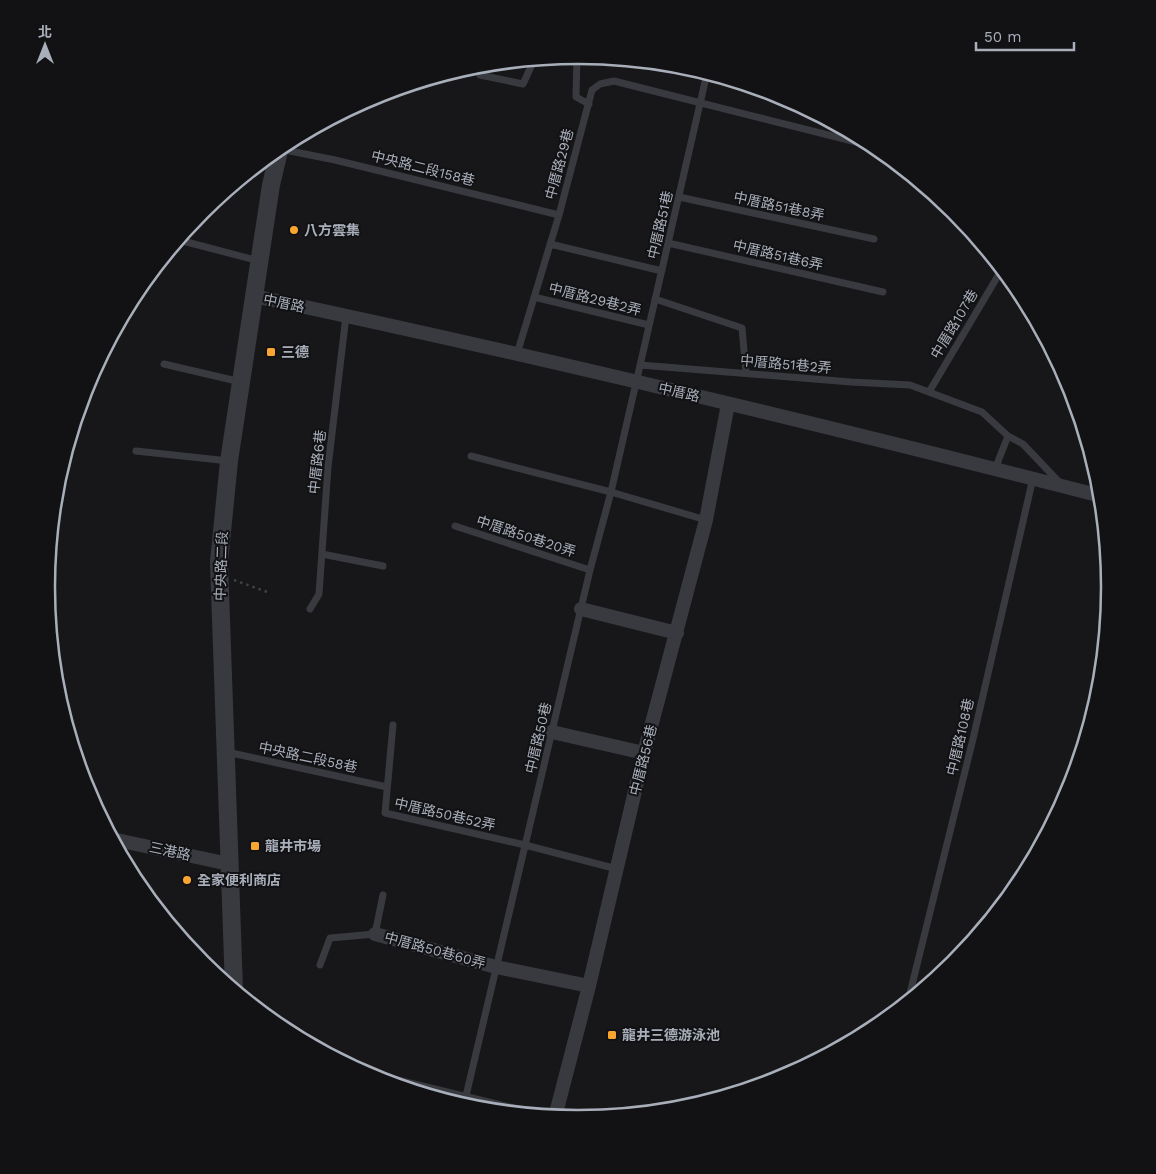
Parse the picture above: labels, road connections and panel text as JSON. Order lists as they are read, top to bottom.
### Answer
{
  "streets": {
    "street": [
      "中厝路",
      "中央路二段",
      "中厝路56巷",
      "三港路",
      "中厝路50巷60弄"
    ],
    "lane": [
      "中厝路29巷",
      "中央路二段158巷",
      "中厝路51巷8弄",
      "中厝路51巷",
      "中厝路51巷6弄",
      "中厝路29巷2弄",
      "中厝路107巷",
      "中厝路51巷2弄",
      "中厝路6巷",
      "中厝路50巷20弄",
      "中厝路108巷",
      "中厝路50巷",
      "中央路二段58巷",
      "中厝路50巷52弄"
    ]
  },
  "crossings": [
    ["中厝路29巷", "中央路二段158巷"],
    ["中厝路29巷", "中厝路51巷"],
    ["中厝路29巷", "中厝路29巷2弄"],
    ["中厝路29巷", "中厝路"],
    ["中厝路51巷8弄", "中厝路51巷"],
    ["中厝路51巷", "中厝路51巷6弄"],
    ["中厝路51巷", "中厝路29巷2弄"],
    ["中厝路51巷", "中厝路"],
    ["中厝路51巷", "中厝路51巷2弄"],
    ["中厝路51巷", "中厝路50巷"],
    ["中厝路", "中厝路51巷2弄"],
    ["中厝路", "中厝路6巷"],
    ["中厝路", "中央路二段"],
    ["中厝路", "中厝路108巷"],
    ["中厝路", "中厝路50巷"],
    ["中厝路", "中厝路56巷"],
    ["中厝路107巷", "中厝路51巷2弄"],
    ["中厝路50巷20弄", "中厝路50巷"],
    ["中央路二段", "中央路二段58巷"],
    ["中央路二段", "三港路"],
    ["中厝路50巷", "中厝路50巷52弄"],
    ["中厝路50巷", "中厝路50巷60弄"],
    ["中央路二段58巷", "中厝路50巷52弄"],
    ["中厝路56巷", "中厝路50巷60弄"]
  ],
  "places": {
    "other": ["八方雲集", "全家便利商店"],
    "transit": ["三德", "龍井市場", "龍井三德游泳池"]
  },
  "scale_bar": "50 m",
  "north": "top"
}
